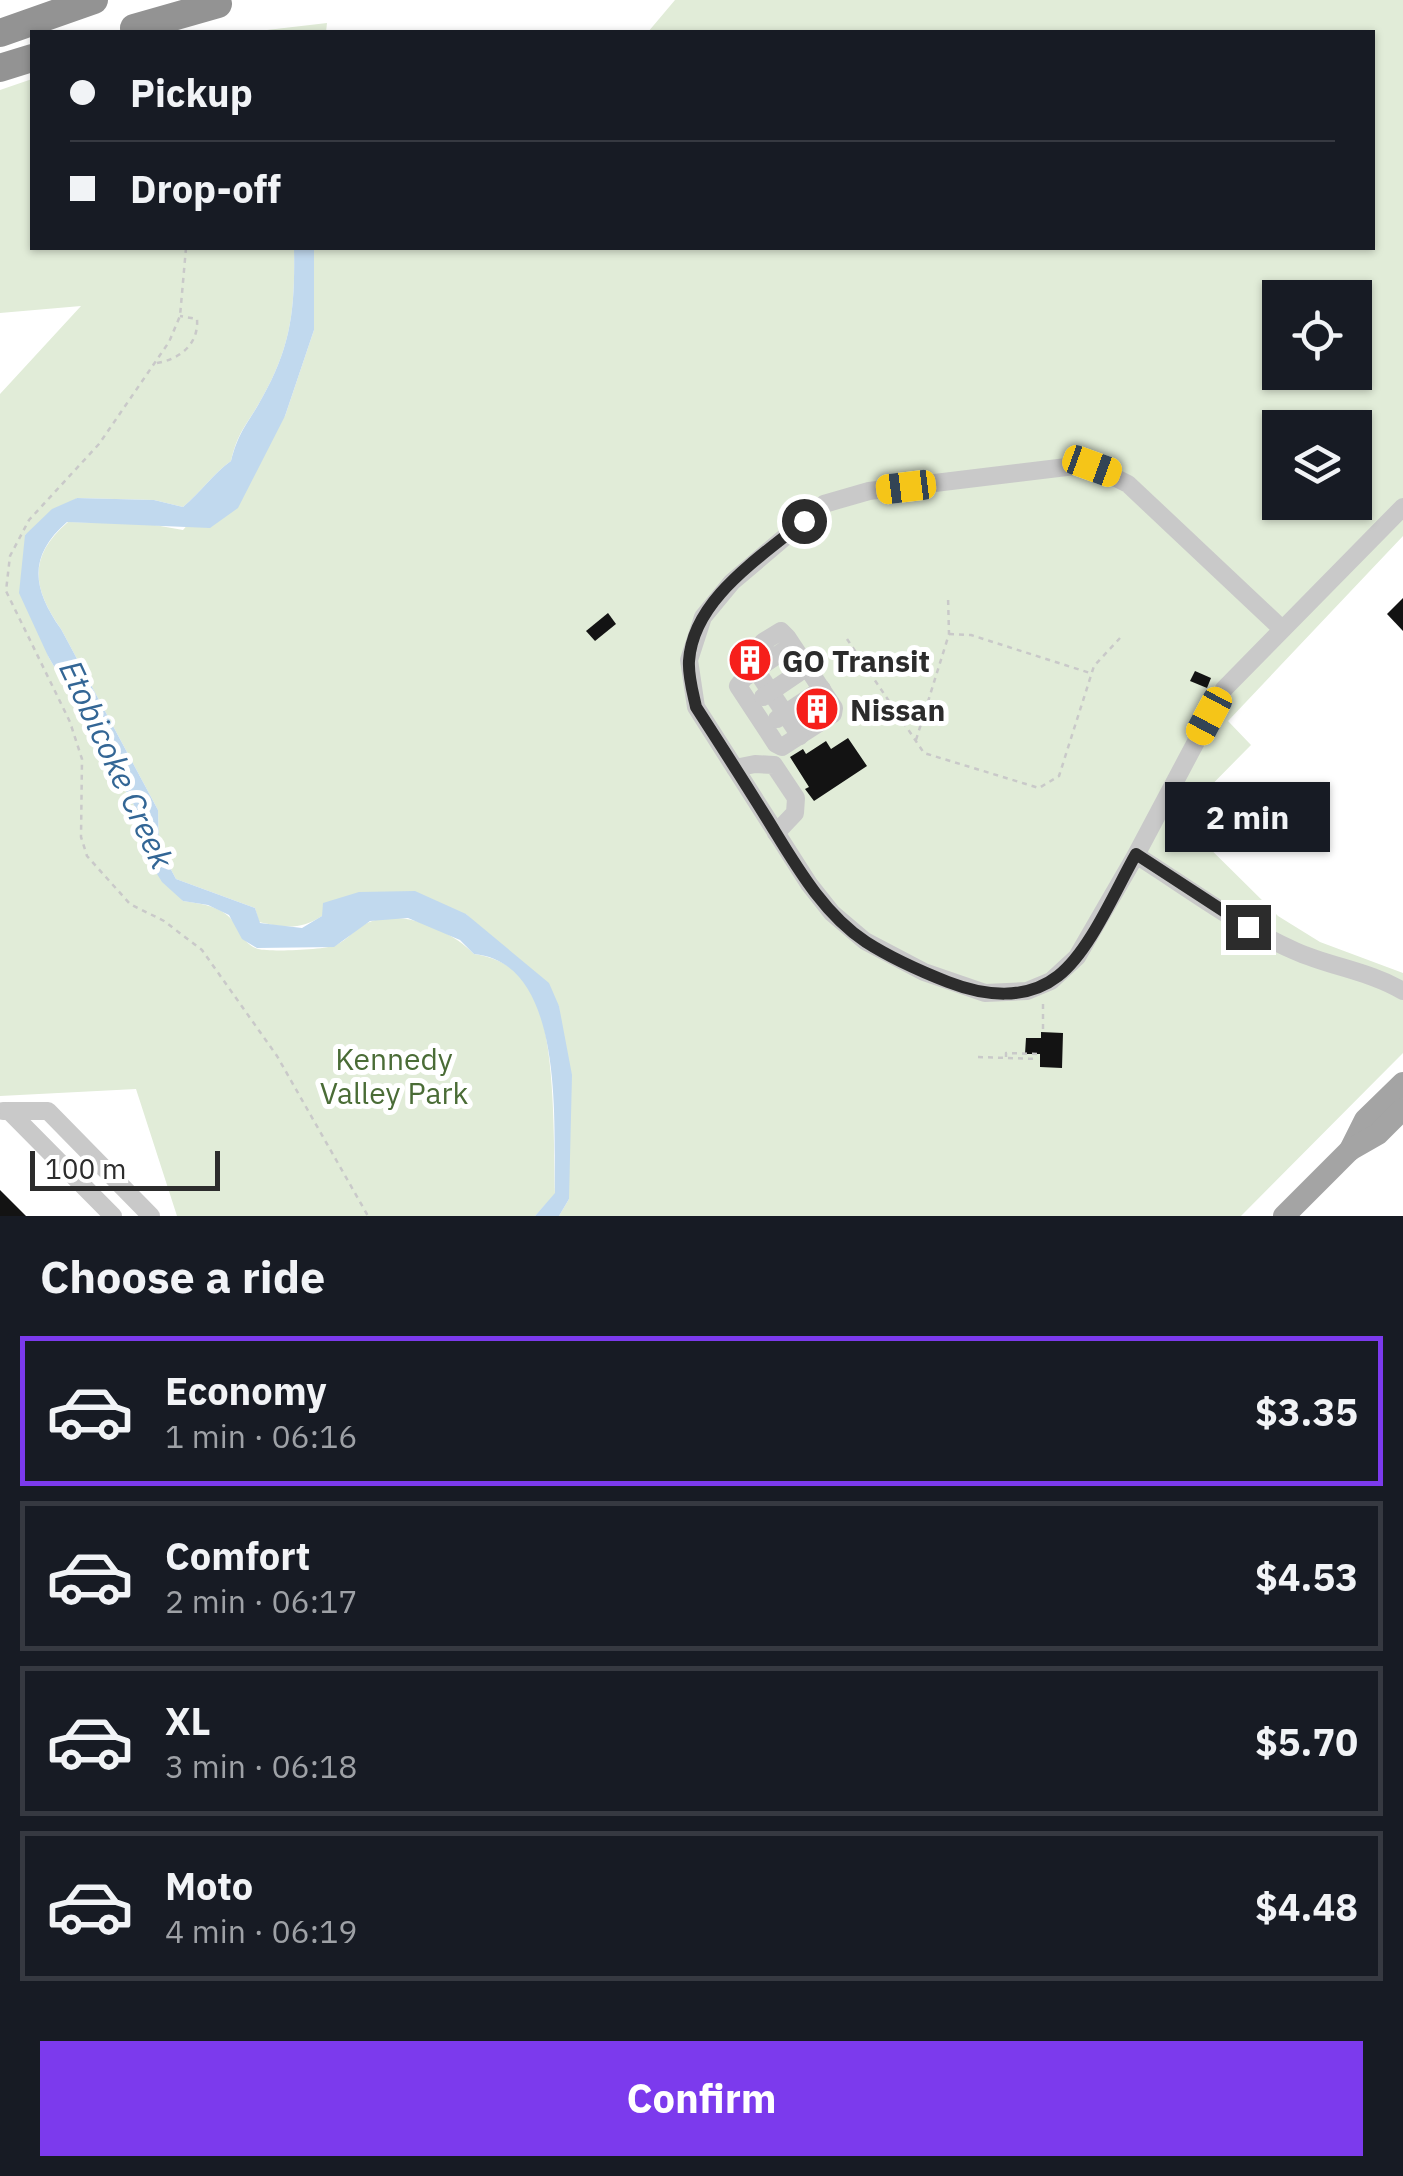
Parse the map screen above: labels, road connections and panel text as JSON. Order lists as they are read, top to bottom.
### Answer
{
  "water": ["Etobicoke Creek"],
  "parks": ["Kennedy Valley Park"],
  "places": {
    "building": ["GO Transit", "Nissan"]
  },
  "scale_bar": "100 m",
  "page": {
    "banner": ["Pickup", "Drop-off"],
    "bubble": "2 min",
    "scale": "100 m",
    "heading": "Choose a ride",
    "list": [
      {
        "name": "Economy",
        "note": "1 min · 06:16",
        "value": "$3.35"
      },
      {
        "name": "Comfort",
        "note": "2 min · 06:17",
        "value": "$4.53"
      },
      {
        "name": "XL",
        "note": "3 min · 06:18",
        "value": "$5.70"
      },
      {
        "name": "Moto",
        "note": "4 min · 06:19",
        "value": "$4.48"
      }
    ],
    "buttons": "Confirm"
  }
}
